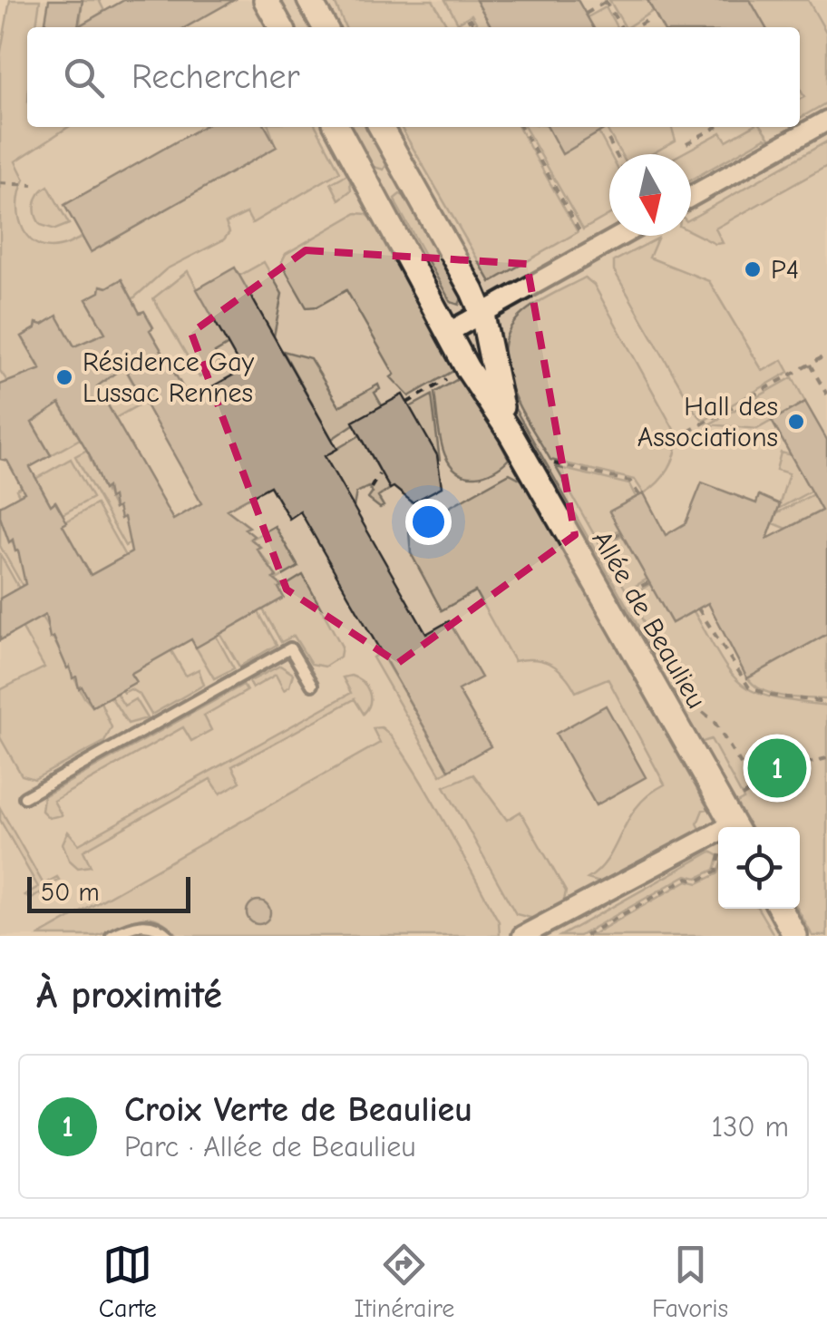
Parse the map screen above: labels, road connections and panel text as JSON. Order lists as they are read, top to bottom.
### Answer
{
  "streets": {
    "street": ["Allée de Beaulieu"]
  },
  "places": ["P4", "Résidence Gay Lussac Rennes", "Hall des Associations"],
  "scale_bar": "50 m",
  "north": "bottom",
  "page": {
    "search": "Rechercher",
    "pins": "1",
    "scale": "50 m",
    "heading": "À proximité",
    "list": [
      {
        "mark": "1",
        "name": "Croix Verte de Beaulieu",
        "note": "Parc · Allée de Beaulieu",
        "value": "130 m"
      }
    ],
    "nav": ["Carte", "Itinéraire", "Favoris"]
  }
}
